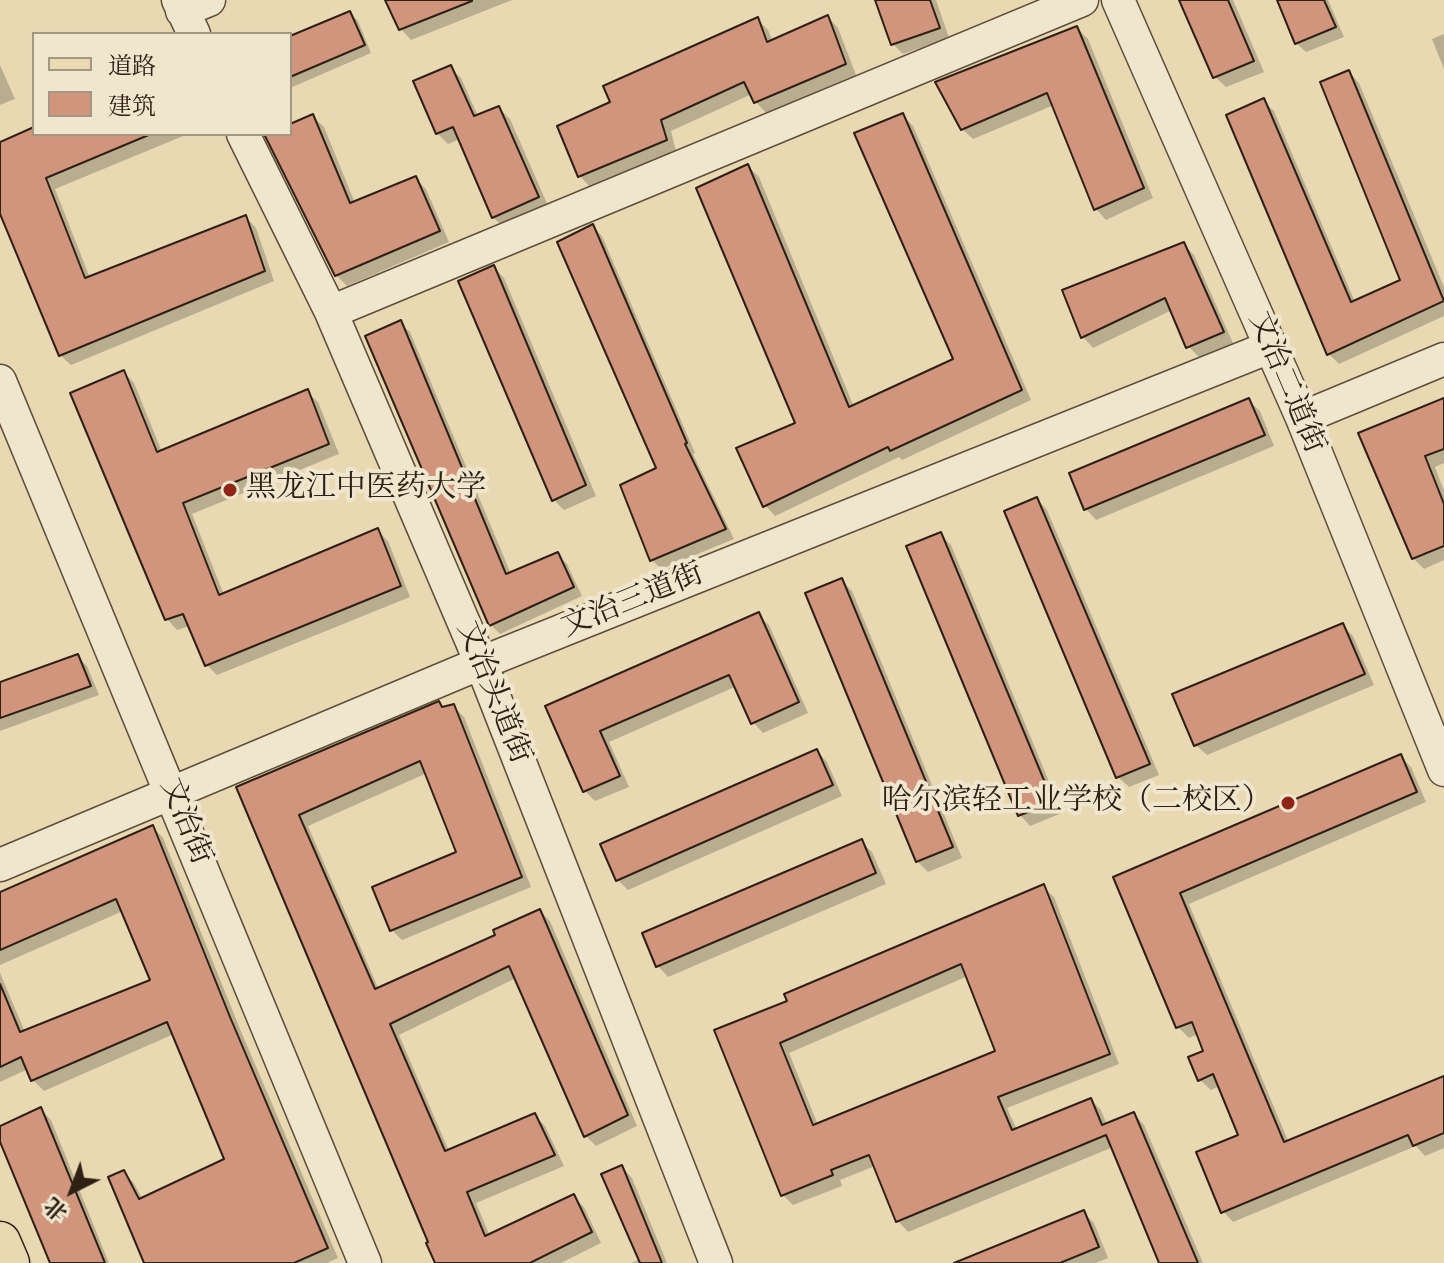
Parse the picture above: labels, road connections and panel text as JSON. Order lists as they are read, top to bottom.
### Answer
{
  "streets": {
    "street": [
      "文治二道街",
      "文治三道街",
      "文治头道街",
      "文治街"
    ]
  },
  "crossings": [
    ["文治二道街", "文治三道街"],
    ["文治三道街", "文治头道街"],
    ["文治三道街", "文治街"]
  ],
  "places": ["黑龙江中医药大学", "哈尔滨轻工业学校（二校区）"],
  "legend": ["道路", "建筑"],
  "north": "bottom left"
}
